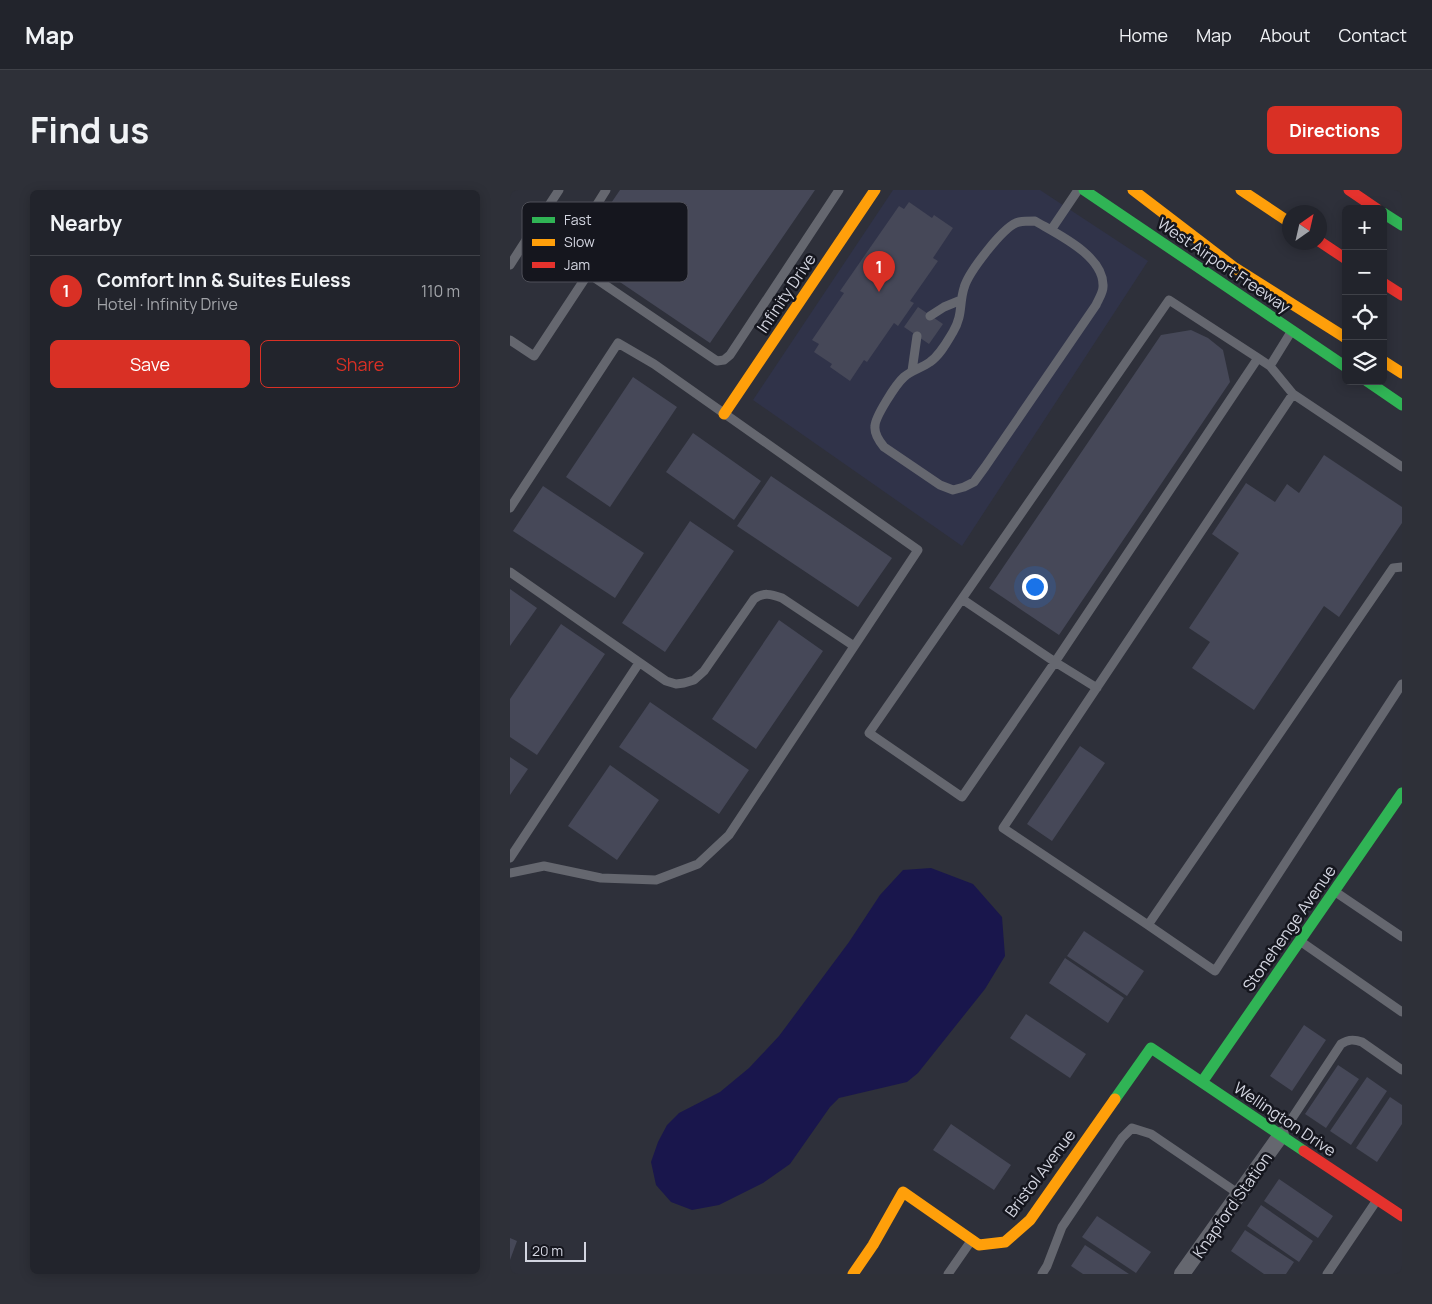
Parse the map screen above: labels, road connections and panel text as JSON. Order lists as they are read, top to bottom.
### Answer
{
  "streets": {
    "main road": [
      "West Airport Freeway",
      "Infinity Drive",
      "Stonehenge Avenue",
      "Wellington Drive",
      "Bristol Avenue"
    ],
    "street": ["Knapford Station"]
  },
  "crossings": [
    ["Stonehenge Avenue", "Wellington Drive"],
    ["Wellington Drive", "Bristol Avenue"],
    ["Wellington Drive", "Knapford Station"]
  ],
  "legend": ["Fast", "Slow", "Jam"],
  "scale_bar": "20 m",
  "north": "top right",
  "page": {
    "header": "Map",
    "nav": [
      "Home",
      "Map",
      "About",
      "Contact"
    ],
    "title": "Find us",
    "buttons": [
      "Directions",
      ["Save", "Share"]
    ],
    "heading": "Nearby",
    "map_buttons": ["+", "−"],
    "pins": "1",
    "list": [
      {
        "mark": "1",
        "name": "Comfort Inn & Suites Euless",
        "note": "Hotel · Infinity Drive",
        "value": "110 m"
      }
    ],
    "scale": "20 m"
  }
}
